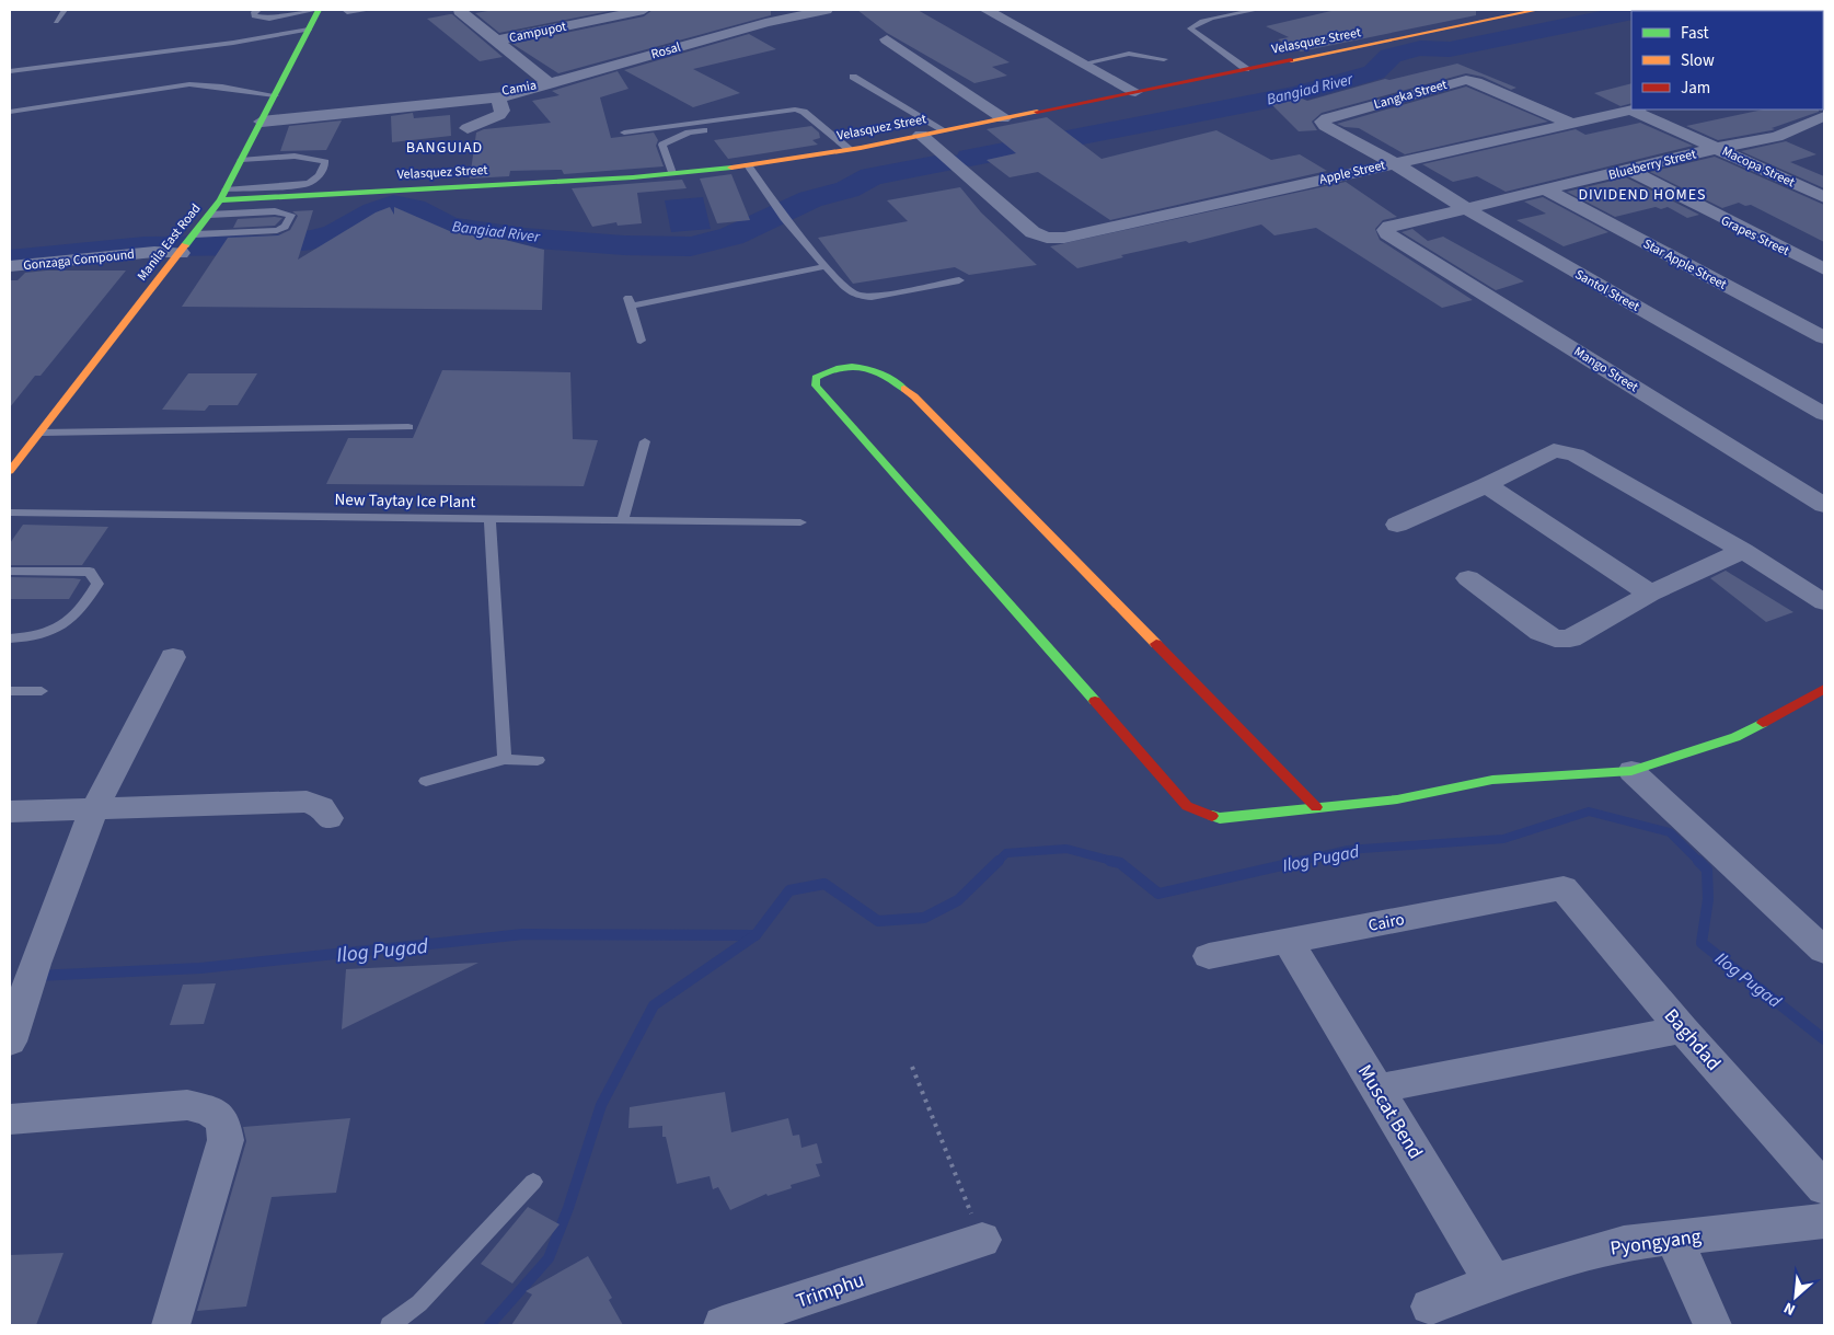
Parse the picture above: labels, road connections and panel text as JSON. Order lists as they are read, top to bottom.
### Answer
{
  "streets": {
    "main road": ["Velasquez Street", "Manila East Road"],
    "street": [
      "Campupot",
      "Rosal",
      "Camia",
      "Langka Street",
      "Blueberry Street",
      "Macopa Street",
      "Apple Street",
      "Grapes Street",
      "Gonzaga Compound",
      "Star Apple Street",
      "Santol Street",
      "Mango Street",
      "Cairo",
      "Baghdad",
      "Muscat Bend",
      "Pyongyang",
      "Trimphu"
    ],
    "lane": ["New Taytay Ice Plant"]
  },
  "crossings": [
    ["Velasquez Street", "Apple Street"],
    ["Velasquez Street", "Manila East Road"],
    ["Rosal", "Camia"],
    ["Camia", "Manila East Road"],
    ["Langka Street", "Apple Street"],
    ["Langka Street", "Santol Street"],
    ["Blueberry Street", "Macopa Street"],
    ["Blueberry Street", "Grapes Street"],
    ["Blueberry Street", "Star Apple Street"],
    ["Blueberry Street", "Santol Street"],
    ["Blueberry Street", "Mango Street"],
    ["Macopa Street", "Apple Street"],
    ["Apple Street", "Santol Street"],
    ["Manila East Road", "Gonzaga Compound"],
    ["Cairo", "Baghdad"],
    ["Cairo", "Muscat Bend"],
    ["Muscat Bend", "Pyongyang"]
  ],
  "districts": ["BANGUIAD", "DIVIDEND HOMES"],
  "water": ["Bangiad River", "Ilog Pugad"],
  "legend": ["Fast", "Slow", "Jam"],
  "north": "bottom left"
}
